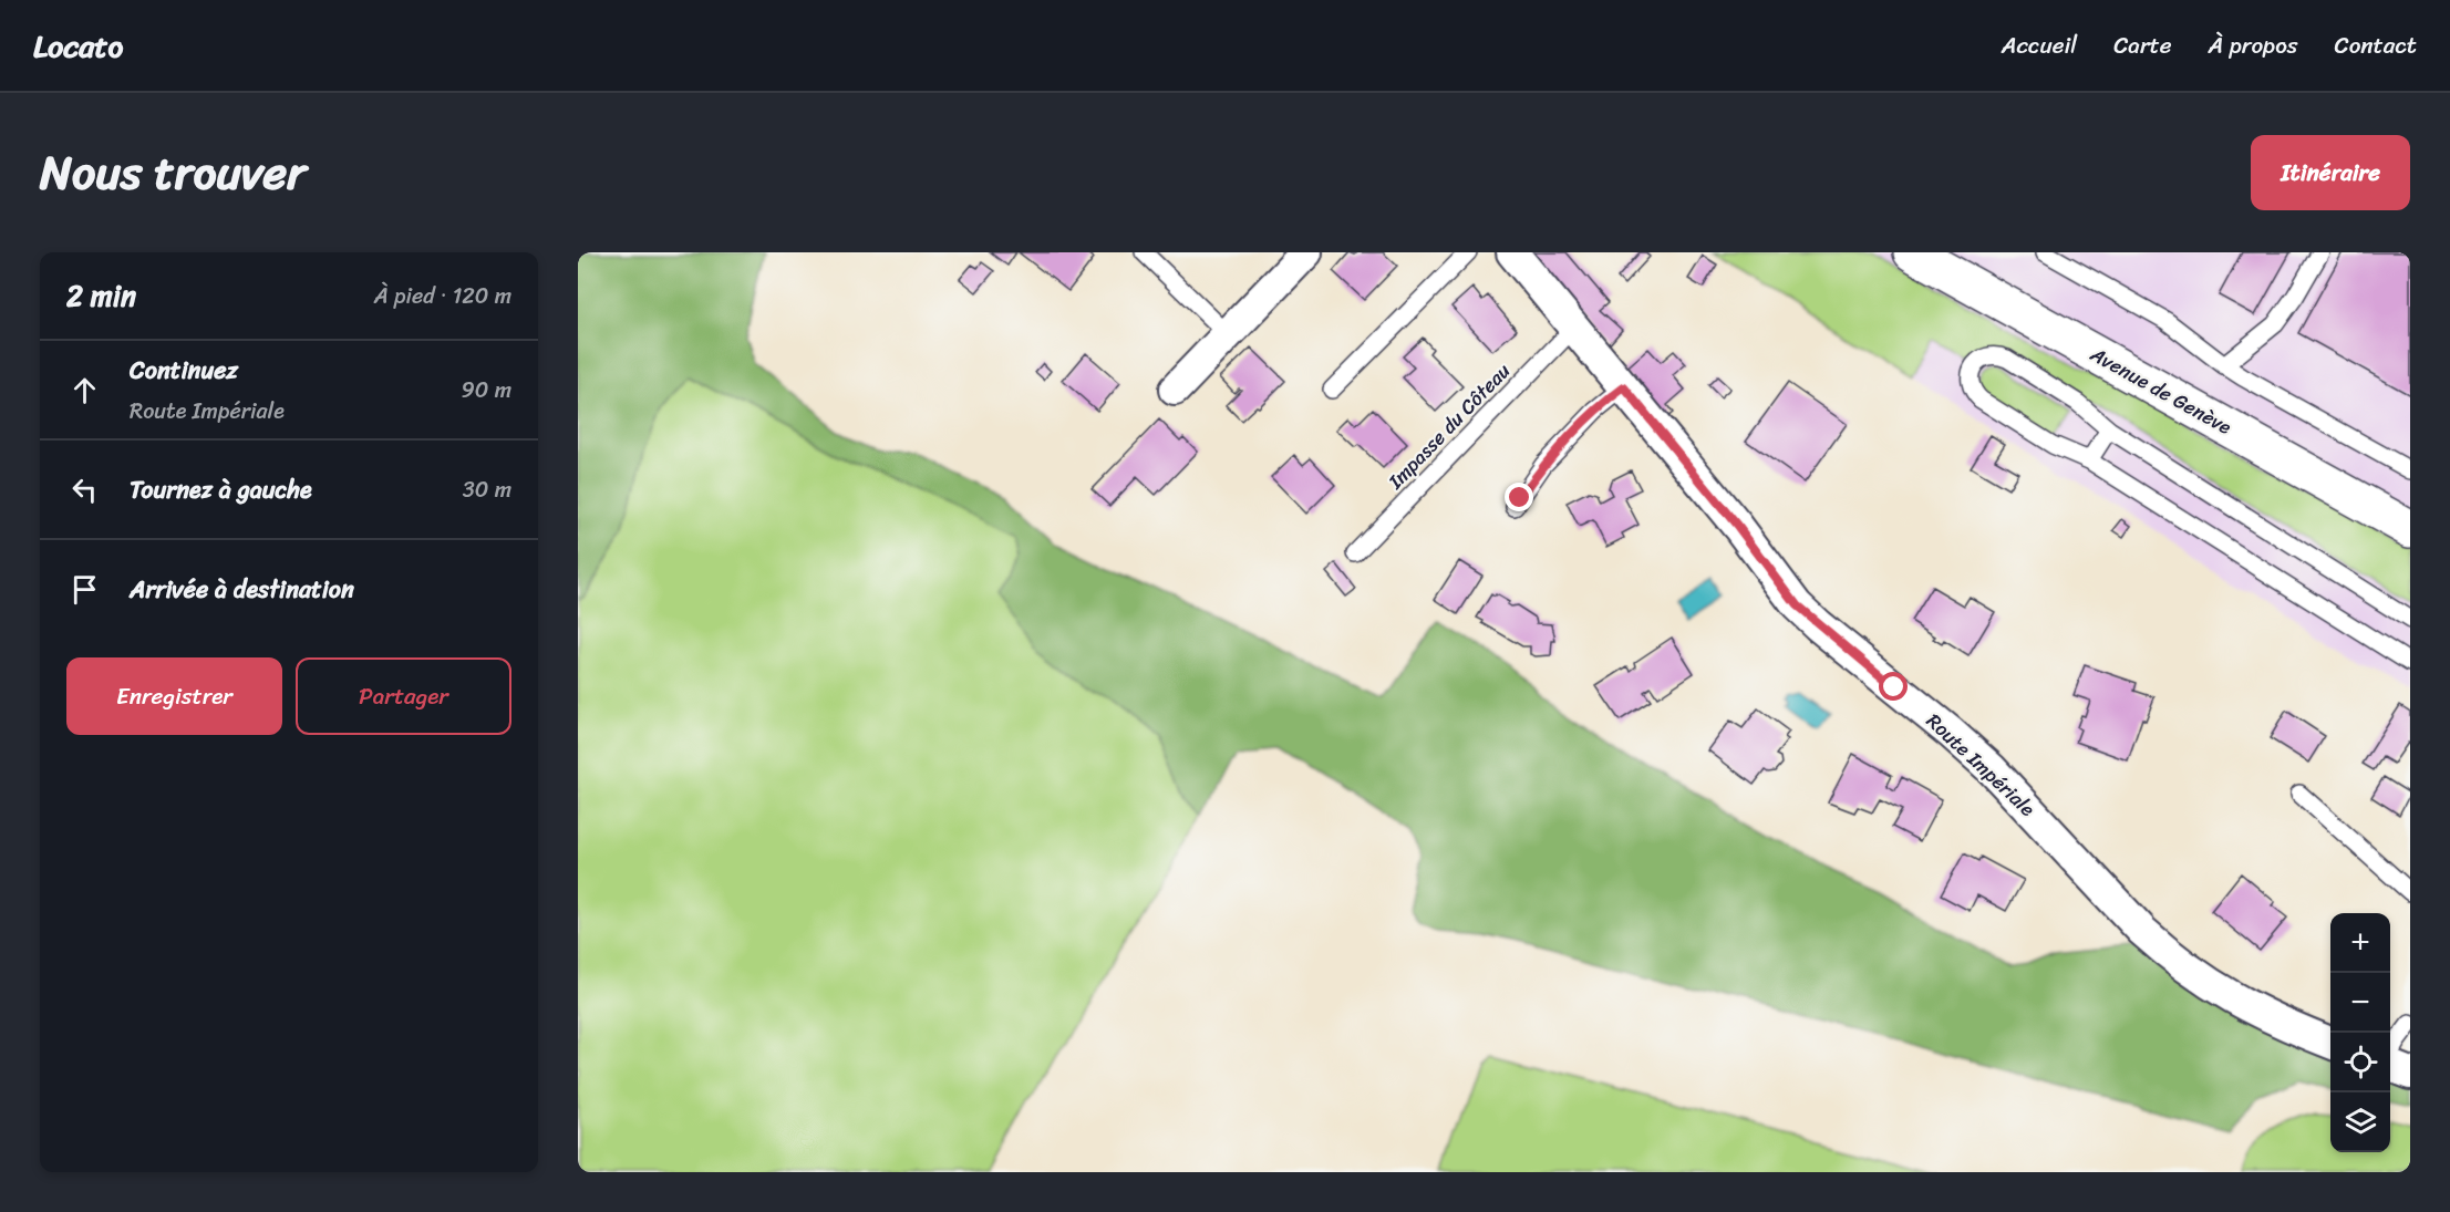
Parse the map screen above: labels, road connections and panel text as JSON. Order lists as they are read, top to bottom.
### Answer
{
  "streets": {
    "main road": ["Avenue de Genève"],
    "street": ["Route Impériale"],
    "lane": ["Impasse du Côteau"]
  },
  "crossings": [
    ["Impasse du Côteau", "Route Impériale"]
  ],
  "page": {
    "header": "Locato",
    "nav": [
      "Accueil",
      "Carte",
      "À propos",
      "Contact"
    ],
    "title": "Nous trouver",
    "buttons": [
      "Itinéraire",
      ["Enregistrer", "Partager"]
    ],
    "heading": ["2 min", "À pied · 120 m"],
    "list": [
      ["Continuez", "Route Impériale", "90 m"],
      ["Tournez à gauche", "30 m"],
      "Arrivée à destination"
    ],
    "map_buttons": ["+", "−"]
  }
}
